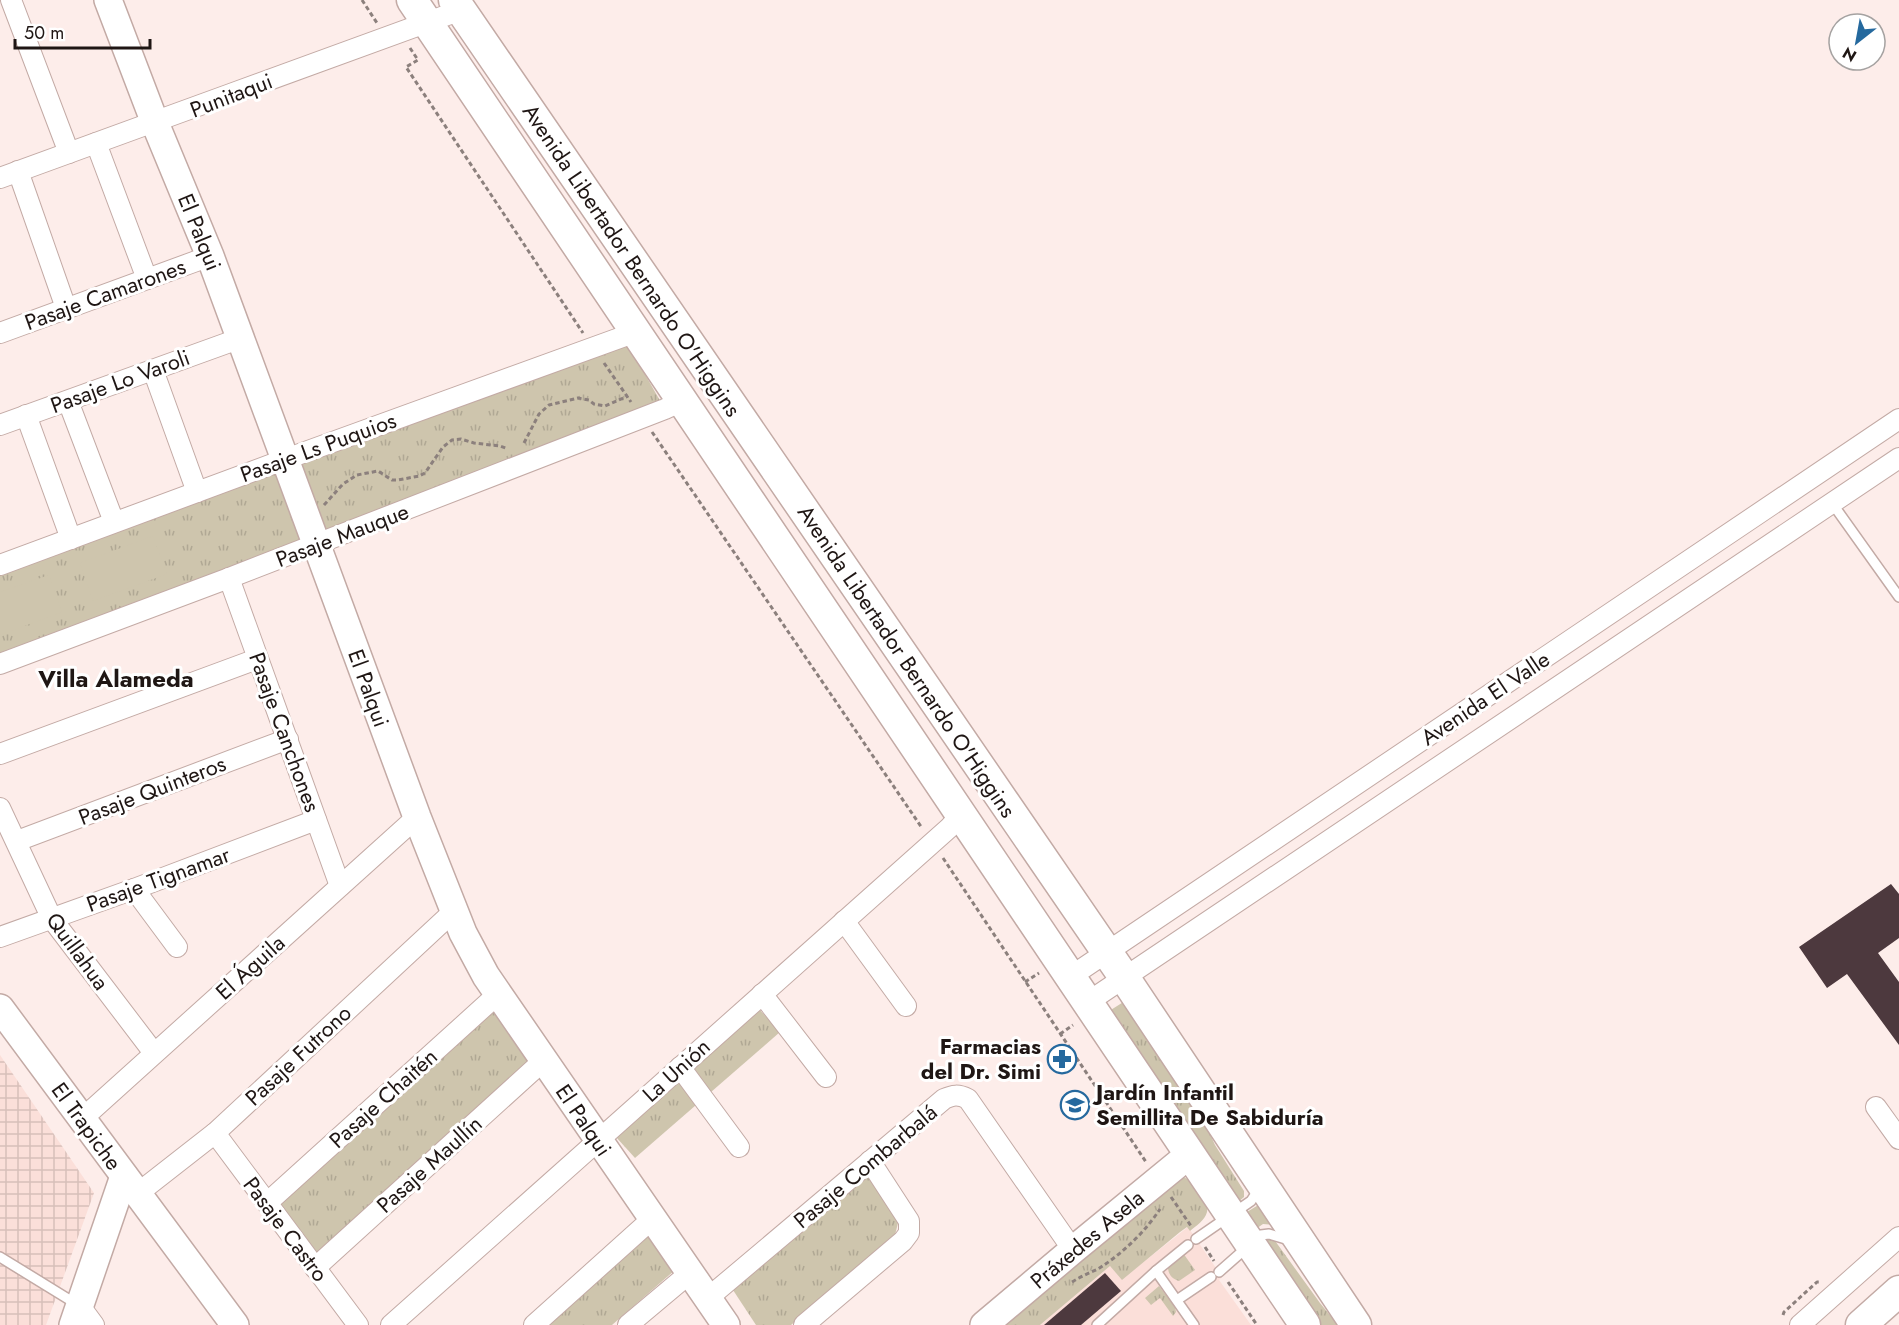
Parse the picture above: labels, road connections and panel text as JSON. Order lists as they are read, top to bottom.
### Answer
{
  "streets": {
    "main road": ["Avenida Libertador Bernardo O'Higgins"],
    "street": [
      "Punitaqui",
      "El Palqui",
      "Pasaje Camarones",
      "Pasaje Lo Varoli",
      "Pasaje Ls Puquios",
      "Pasaje Mauque",
      "Avenida El Valle",
      "Pasaje Canchones",
      "Pasaje Quinteros",
      "Pasaje Tignamar",
      "Quillahua",
      "El Águila",
      "Pasaje Futrono",
      "La Unión",
      "Pasaje Chaitén",
      "El Trapiche",
      "Pasaje Maullín",
      "Pasaje Combarbalá",
      "Pasaje Castro",
      "Práxedes Asela"
    ]
  },
  "crossings": [
    ["Punitaqui", "El Palqui"],
    ["Punitaqui", "Avenida Libertador Bernardo O'Higgins"],
    ["El Palqui", "Pasaje Camarones"],
    ["El Palqui", "Pasaje Lo Varoli"],
    ["El Palqui", "Pasaje Ls Puquios"],
    ["El Palqui", "Pasaje Mauque"],
    ["El Palqui", "El Águila"],
    ["El Palqui", "Pasaje Futrono"],
    ["El Palqui", "La Unión"],
    ["El Palqui", "Pasaje Chaitén"],
    ["El Palqui", "Pasaje Maullín"],
    ["El Palqui", "Pasaje Combarbalá"],
    ["Avenida Libertador Bernardo O'Higgins", "Pasaje Ls Puquios"],
    ["Avenida Libertador Bernardo O'Higgins", "Pasaje Mauque"],
    ["Avenida Libertador Bernardo O'Higgins", "Avenida El Valle"],
    ["Avenida Libertador Bernardo O'Higgins", "La Unión"],
    ["Avenida Libertador Bernardo O'Higgins", "Práxedes Asela"],
    ["Pasaje Mauque", "Pasaje Canchones"],
    ["Pasaje Canchones", "Pasaje Quinteros"],
    ["Pasaje Canchones", "Pasaje Tignamar"],
    ["Pasaje Canchones", "El Águila"],
    ["Pasaje Quinteros", "Quillahua"],
    ["Pasaje Tignamar", "Quillahua"],
    ["Quillahua", "El Águila"],
    ["El Águila", "El Trapiche"],
    ["Pasaje Futrono", "El Trapiche"],
    ["Pasaje Futrono", "Pasaje Castro"],
    ["Pasaje Chaitén", "Pasaje Castro"],
    ["Pasaje Maullín", "Pasaje Castro"],
    ["Pasaje Combarbalá", "Práxedes Asela"]
  ],
  "districts": ["Villa Alameda"],
  "places": {
    "pharmacy": ["Farmacias del Dr. Simi"],
    "school or university": ["Jardín Infantil Semillita De Sabiduría"]
  },
  "scale_bar": "50 m",
  "north": "bottom left"
}
